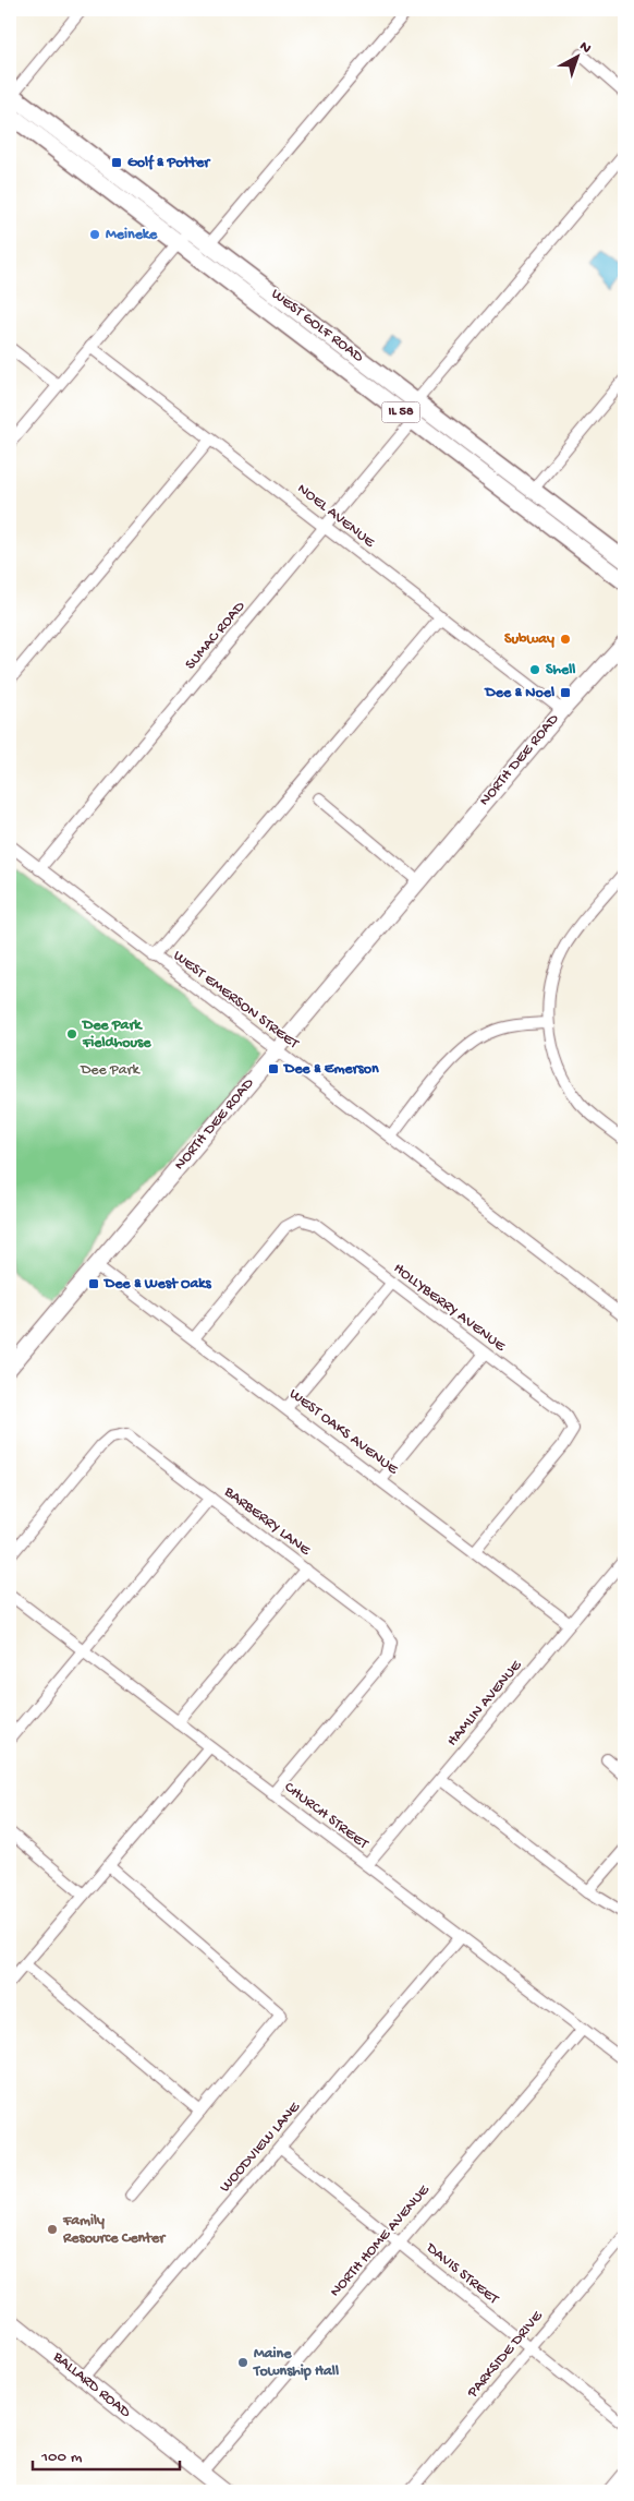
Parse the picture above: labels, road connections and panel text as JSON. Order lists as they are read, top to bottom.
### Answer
{
  "streets": {
    "main road": ["WEST GOLF ROAD", "IL 58"],
    "street": [
      "NOEL AVENUE",
      "SUMAC ROAD",
      "NORTH DEE ROAD",
      "WEST EMERSON STREET",
      "HOLLYBERRY AVENUE",
      "WEST OAKS AVENUE",
      "BARBERRY LANE",
      "HAMLIN AVENUE",
      "CHURCH STREET",
      "WOODVIEW LANE",
      "NORTH HOME AVENUE",
      "DAVIS STREET",
      "PARKSIDE DRIVE",
      "BALLARD ROAD"
    ]
  },
  "crossings": [
    ["WEST GOLF ROAD", "SUMAC ROAD"],
    ["NOEL AVENUE", "SUMAC ROAD"],
    ["NOEL AVENUE", "NORTH DEE ROAD"],
    ["SUMAC ROAD", "WEST EMERSON STREET"],
    ["NORTH DEE ROAD", "WEST EMERSON STREET"],
    ["NORTH DEE ROAD", "WEST OAKS AVENUE"],
    ["HOLLYBERRY AVENUE", "WEST OAKS AVENUE"],
    ["WEST OAKS AVENUE", "HAMLIN AVENUE"],
    ["BARBERRY LANE", "CHURCH STREET"],
    ["HAMLIN AVENUE", "CHURCH STREET"],
    ["CHURCH STREET", "WOODVIEW LANE"],
    ["CHURCH STREET", "NORTH HOME AVENUE"],
    ["WOODVIEW LANE", "DAVIS STREET"],
    ["WOODVIEW LANE", "BALLARD ROAD"],
    ["NORTH HOME AVENUE", "DAVIS STREET"],
    ["NORTH HOME AVENUE", "BALLARD ROAD"],
    ["DAVIS STREET", "PARKSIDE DRIVE"]
  ],
  "parks": ["Dee Park"],
  "places": {
    "transit": [
      "Golf & Potter",
      "Dee & Noel",
      "Dee & Emerson",
      "Dee & West Oaks"
    ],
    "other": [
      "Meineke",
      "Subway",
      "Shell",
      "Dee Park Fieldhouse",
      "Family Resource Center",
      "Maine Township Hall"
    ]
  },
  "scale_bar": "100 m",
  "north": "top right"
}
